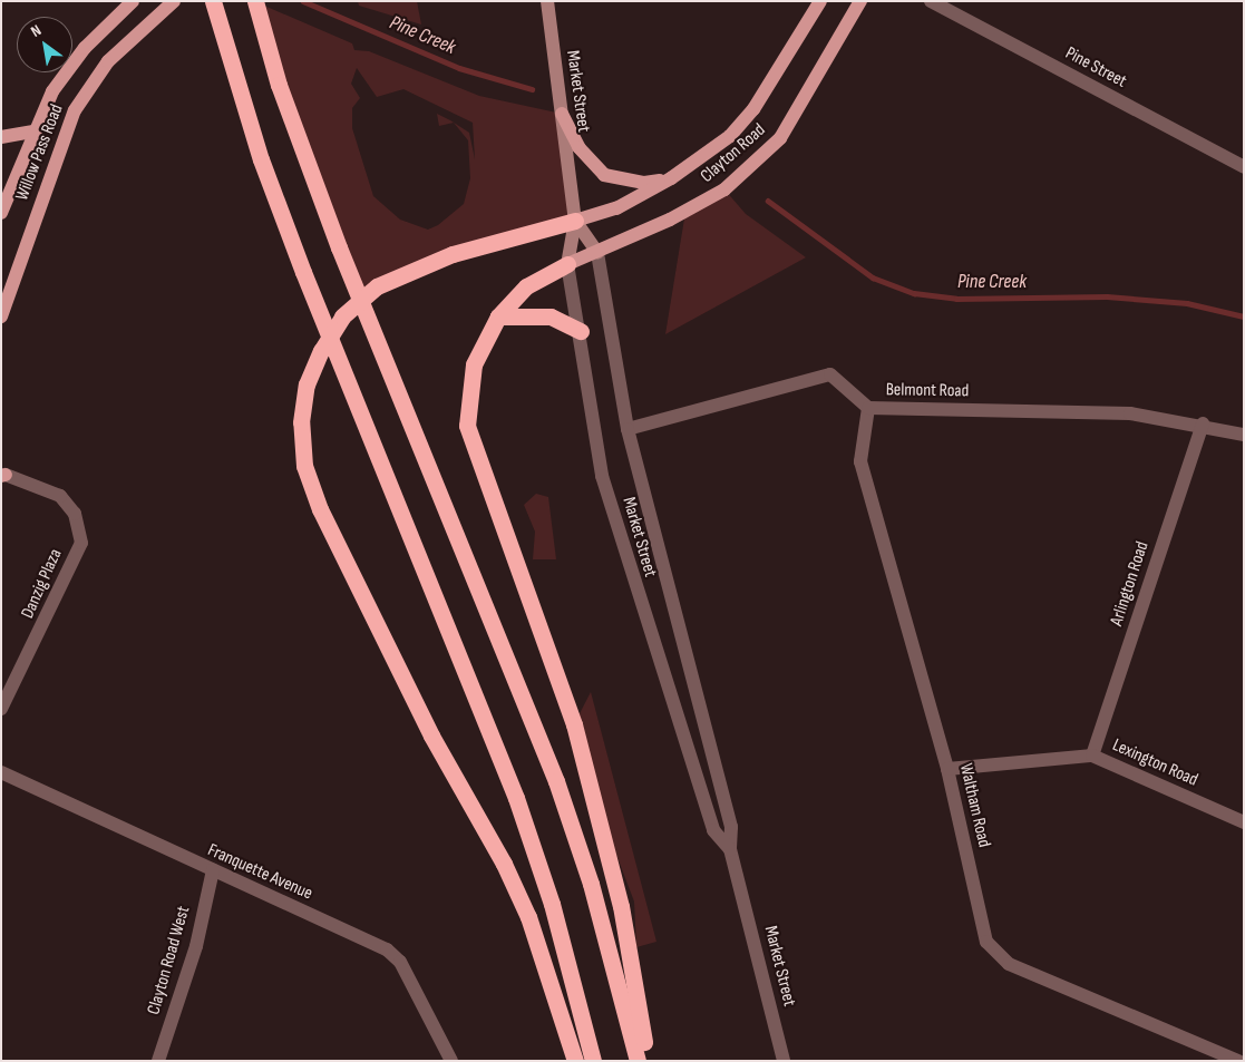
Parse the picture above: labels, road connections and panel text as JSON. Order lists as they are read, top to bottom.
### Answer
{
  "streets": {
    "main road": ["Market Street", "Willow Pass Road", "Clayton Road"],
    "street": [
      "Pine Street",
      "Belmont Road",
      "Danzig Plaza",
      "Arlington Road",
      "Lexington Road",
      "Waltham Road",
      "Franquette Avenue",
      "Clayton Road West"
    ]
  },
  "crossings": [
    ["Market Street", "Clayton Road"],
    ["Market Street", "Belmont Road"],
    ["Belmont Road", "Arlington Road"],
    ["Belmont Road", "Waltham Road"],
    ["Arlington Road", "Lexington Road"],
    ["Lexington Road", "Waltham Road"],
    ["Franquette Avenue", "Clayton Road West"]
  ],
  "water": ["Pine Creek"],
  "north": "top left"
}
